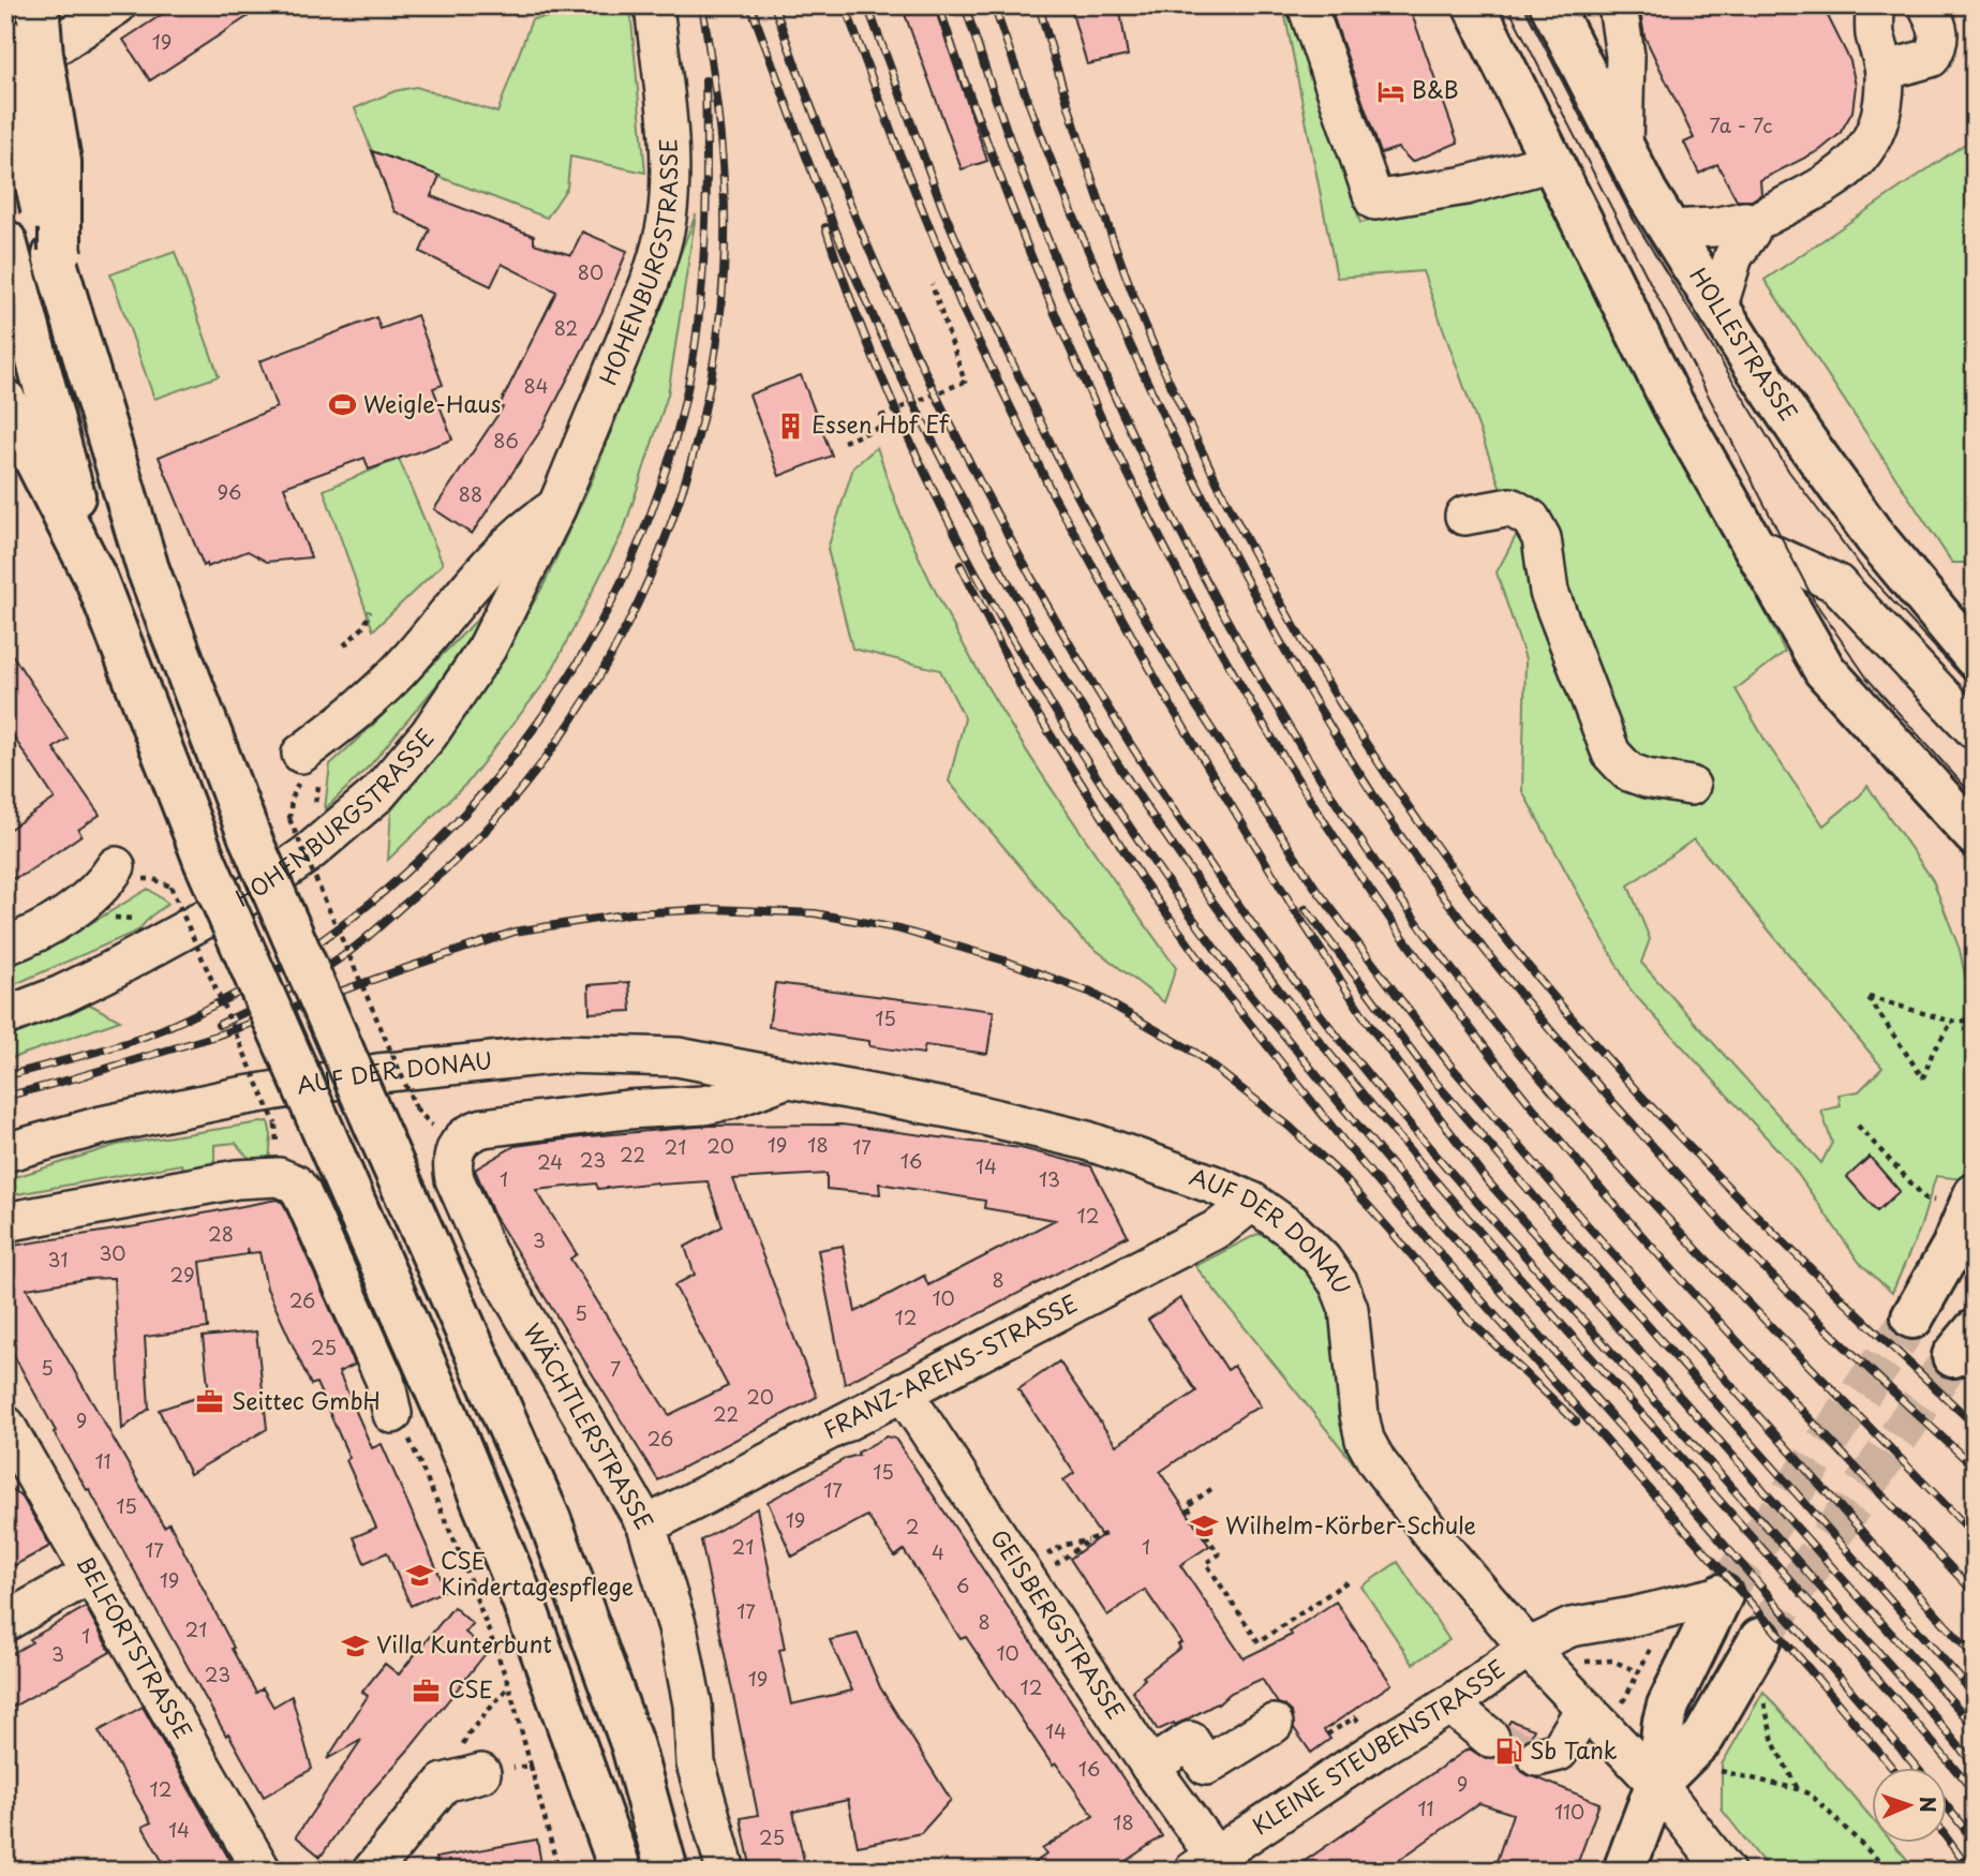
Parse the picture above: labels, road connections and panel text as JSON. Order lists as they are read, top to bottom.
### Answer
{
  "streets": {
    "main road": ["HOLLESTRASSE"],
    "street": [
      "HOHENBURGSTRASSE",
      "AUF DER DONAU",
      "FRANZ-ARENS-STRASSE",
      "WÄCHTLERSTRASSE",
      "GEISBERGSTRASSE",
      "BELFORTSTRASSE",
      "KLEINE STEUBENSTRASSE"
    ]
  },
  "crossings": [
    ["AUF DER DONAU", "FRANZ-ARENS-STRASSE"],
    ["AUF DER DONAU", "WÄCHTLERSTRASSE"],
    ["AUF DER DONAU", "KLEINE STEUBENSTRASSE"],
    ["FRANZ-ARENS-STRASSE", "WÄCHTLERSTRASSE"],
    ["FRANZ-ARENS-STRASSE", "GEISBERGSTRASSE"],
    ["GEISBERGSTRASSE", "KLEINE STEUBENSTRASSE"]
  ],
  "places": {
    "hotel": ["B&B"],
    "sports": ["Weigle-Haus"],
    "building": ["Essen Hbf Ef"],
    "office": ["Seittec GmbH", "CSE"],
    "school or university": ["Wilhelm-Körber-Schule", "CSE Kindertagespflege", "Villa Kunterbunt"],
    "fuel station": ["Sb Tank"]
  },
  "house_numbers": [
    "19",
    "7a - 7c",
    "80",
    "82",
    "84",
    "86",
    "96",
    "88",
    "15",
    "19",
    "18",
    "20",
    "21",
    "17",
    "22",
    "23",
    "16",
    "24",
    "14",
    "1",
    "13",
    "12",
    "28",
    "3",
    "30",
    "31",
    "29",
    "8",
    "10",
    "26",
    "5",
    "12",
    "25",
    "5",
    "7",
    "20",
    "22",
    "9",
    "26",
    "11",
    "15",
    "17",
    "15",
    "19",
    "2",
    "21",
    "1",
    "17",
    "4",
    "19",
    "6",
    "17",
    "8",
    "21",
    "1",
    "10",
    "3",
    "23",
    "19",
    "12",
    "14",
    "16",
    "9",
    "12",
    "11",
    "110",
    "18",
    "14",
    "25"
  ],
  "north": "right"
}
